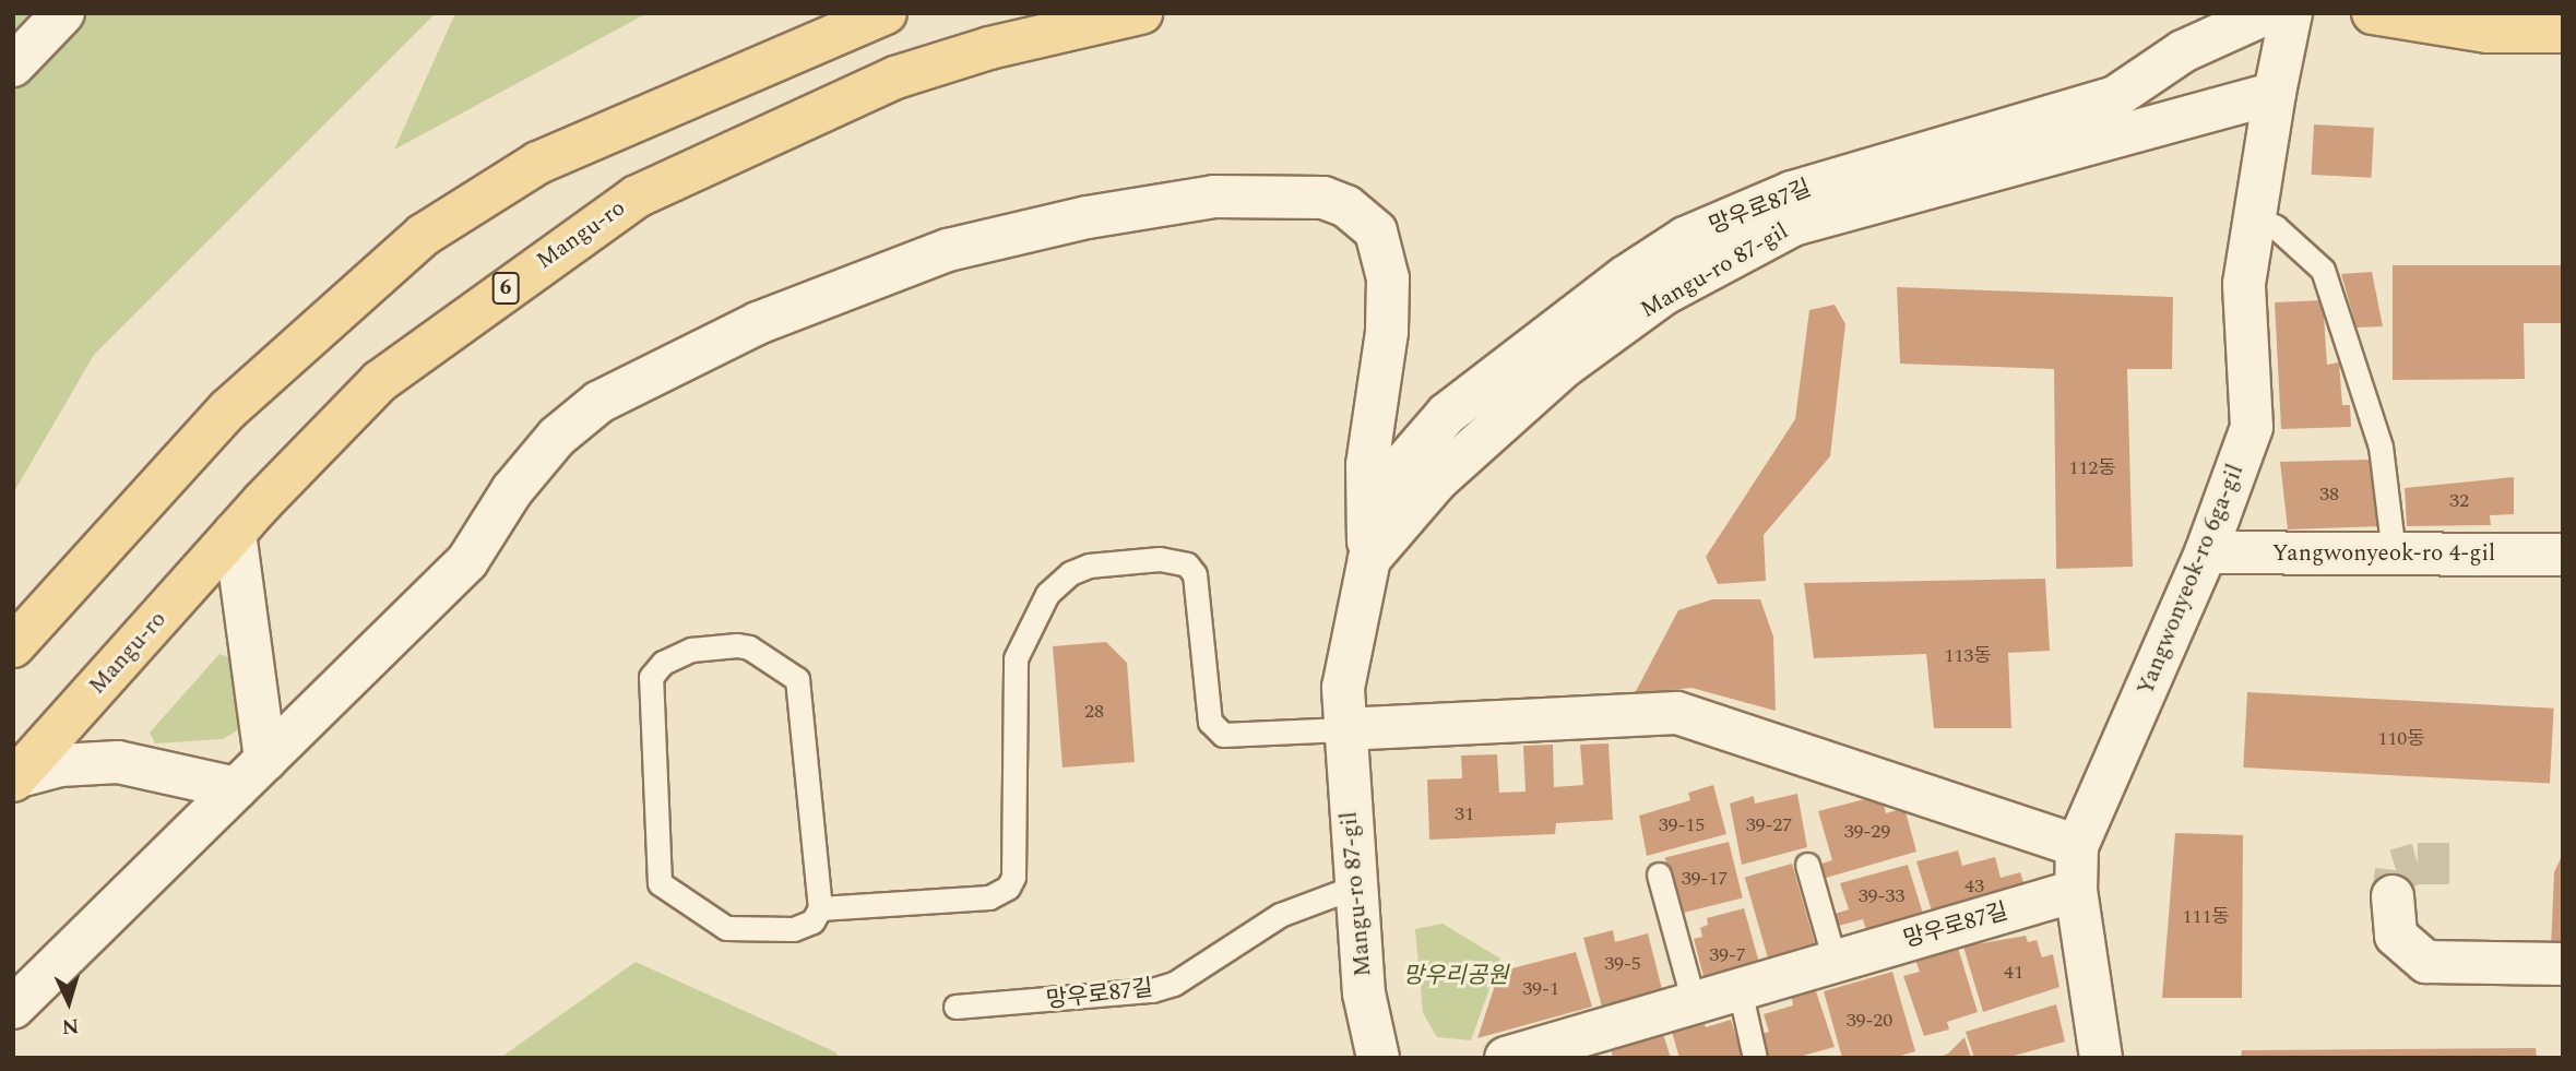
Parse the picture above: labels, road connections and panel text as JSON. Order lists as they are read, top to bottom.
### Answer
{
  "streets": {
    "main road": ["Mangu-ro", "6"],
    "street": [
      "망우로87길",
      "Mangu-ro 87-gil",
      "Yangwonyeok-ro 4-gil",
      "Yangwonyeok-ro 6ga-gil"
    ]
  },
  "crossings": [
    ["망우로87길", "Mangu-ro 87-gil"],
    ["망우로87길", "Yangwonyeok-ro 6ga-gil"],
    ["Mangu-ro 87-gil", "Yangwonyeok-ro 6ga-gil"],
    ["Yangwonyeok-ro 4-gil", "Yangwonyeok-ro 6ga-gil"]
  ],
  "parks": ["망우리공원"],
  "house_numbers": [
    "112동",
    "38",
    "32",
    "113동",
    "28",
    "110동",
    "31",
    "39-15",
    "39-27",
    "39-29",
    "39-17",
    "43",
    "39-33",
    "111동",
    "39-7",
    "39-5",
    "41",
    "39-1",
    "39-20"
  ],
  "north": "bottom"
}
